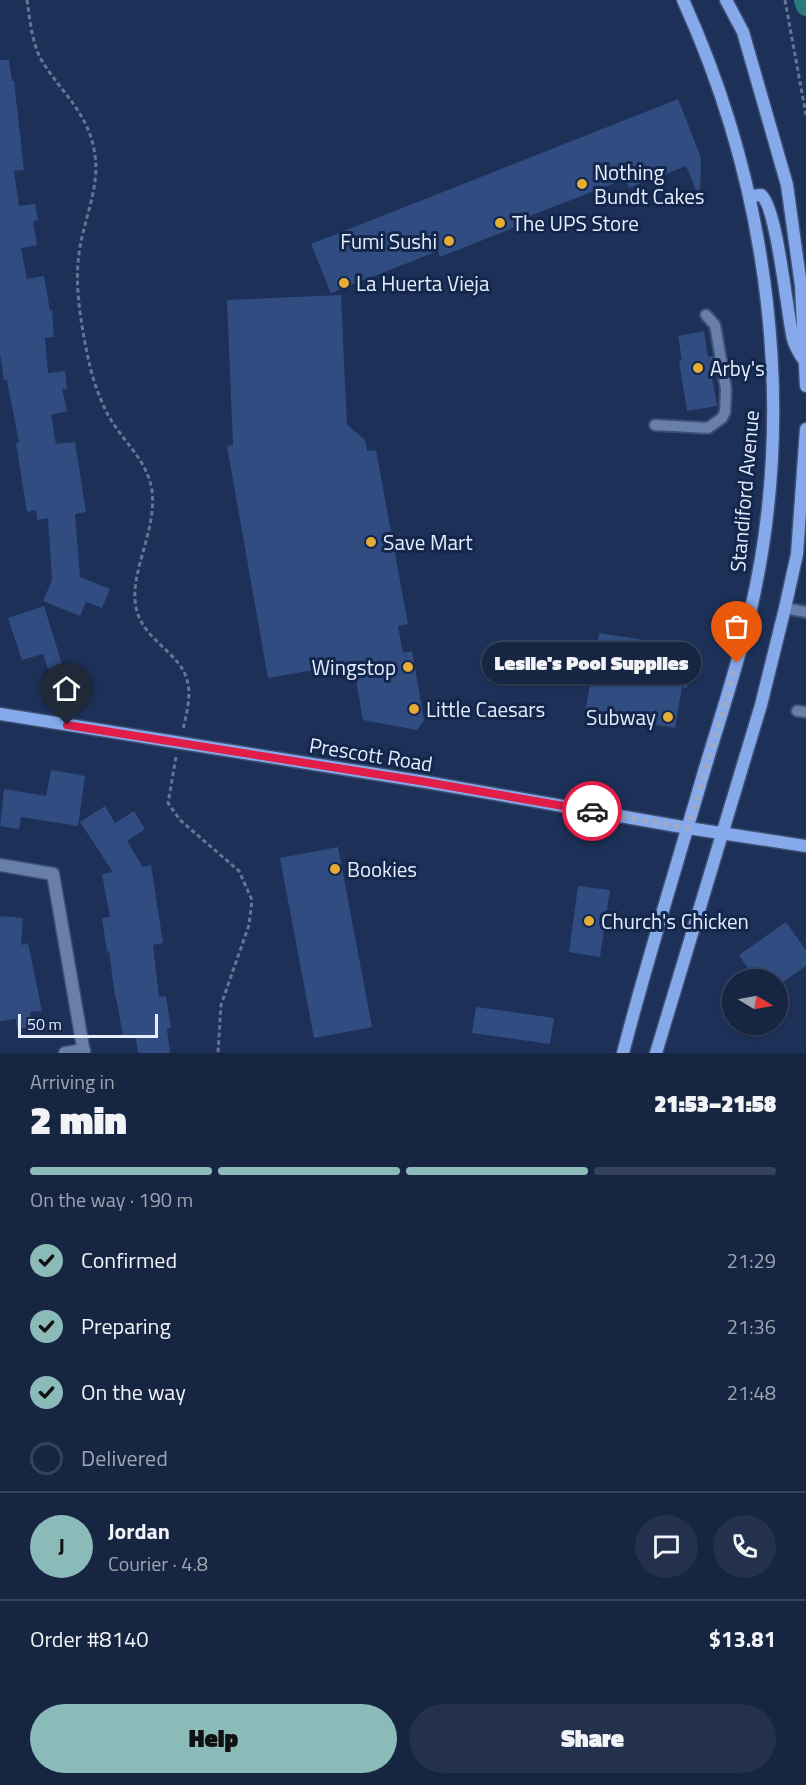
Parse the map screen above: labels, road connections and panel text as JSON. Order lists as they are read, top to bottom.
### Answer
{
  "streets": {
    "main road": ["Standiford Avenue", "Prescott Road"]
  },
  "crossings": [
    ["Standiford Avenue", "Prescott Road"]
  ],
  "places": [
    "Nothing Bundt Cakes",
    "The UPS Store",
    "Fumi Sushi",
    "La Huerta Vieja",
    "Arby's",
    "Save Mart",
    "Leslie's Pool Supplies",
    "Wingstop",
    "Little Caesars",
    "Subway",
    "Bookies",
    "Church's Chicken"
  ],
  "scale_bar": "50 m",
  "north": "right",
  "page": {
    "bubble": "Leslie's Pool Supplies",
    "scale": "50 m",
    "heading": ["2 min", "Arriving in", "21:53–21:58"],
    "panel": [
      "Jordan",
      "Courier · 4.8",
      "Order #8140",
      "$13.81"
    ],
    "bar": "On the way · 190 m",
    "list": [
      ["Confirmed", "21:29"],
      ["Preparing", "21:36"],
      ["On the way", "21:48"],
      "Delivered"
    ],
    "round": "J",
    "buttons": ["Help", "Share"]
  }
}
